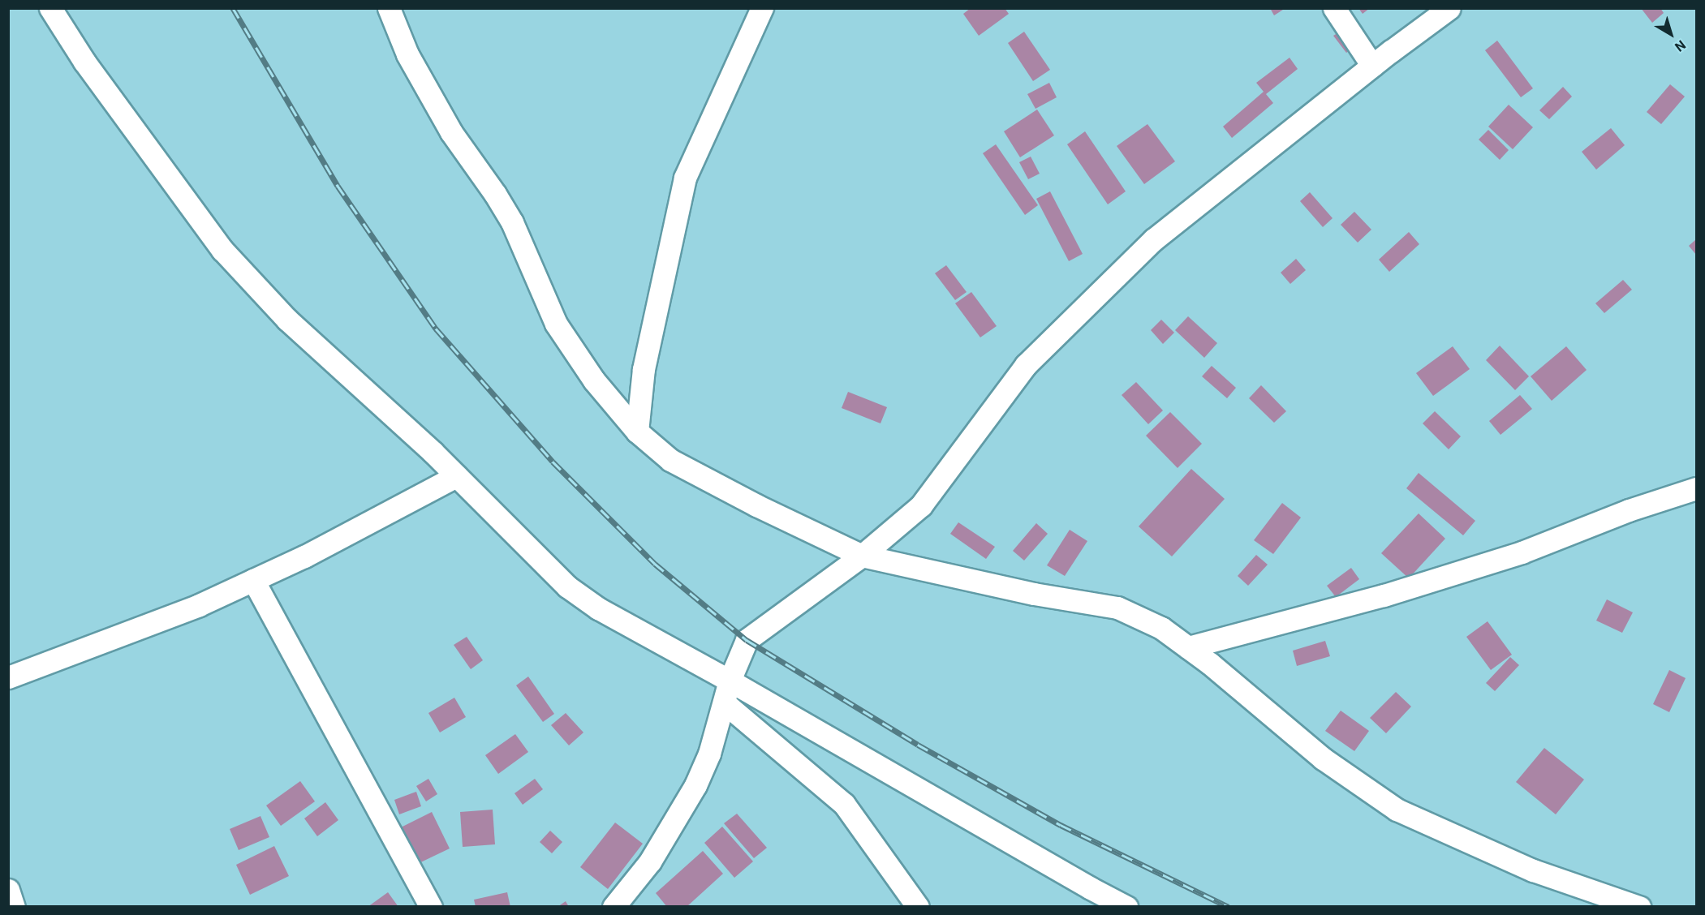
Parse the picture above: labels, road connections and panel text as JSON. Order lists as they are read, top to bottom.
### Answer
{
  "north": "bottom right"
}
